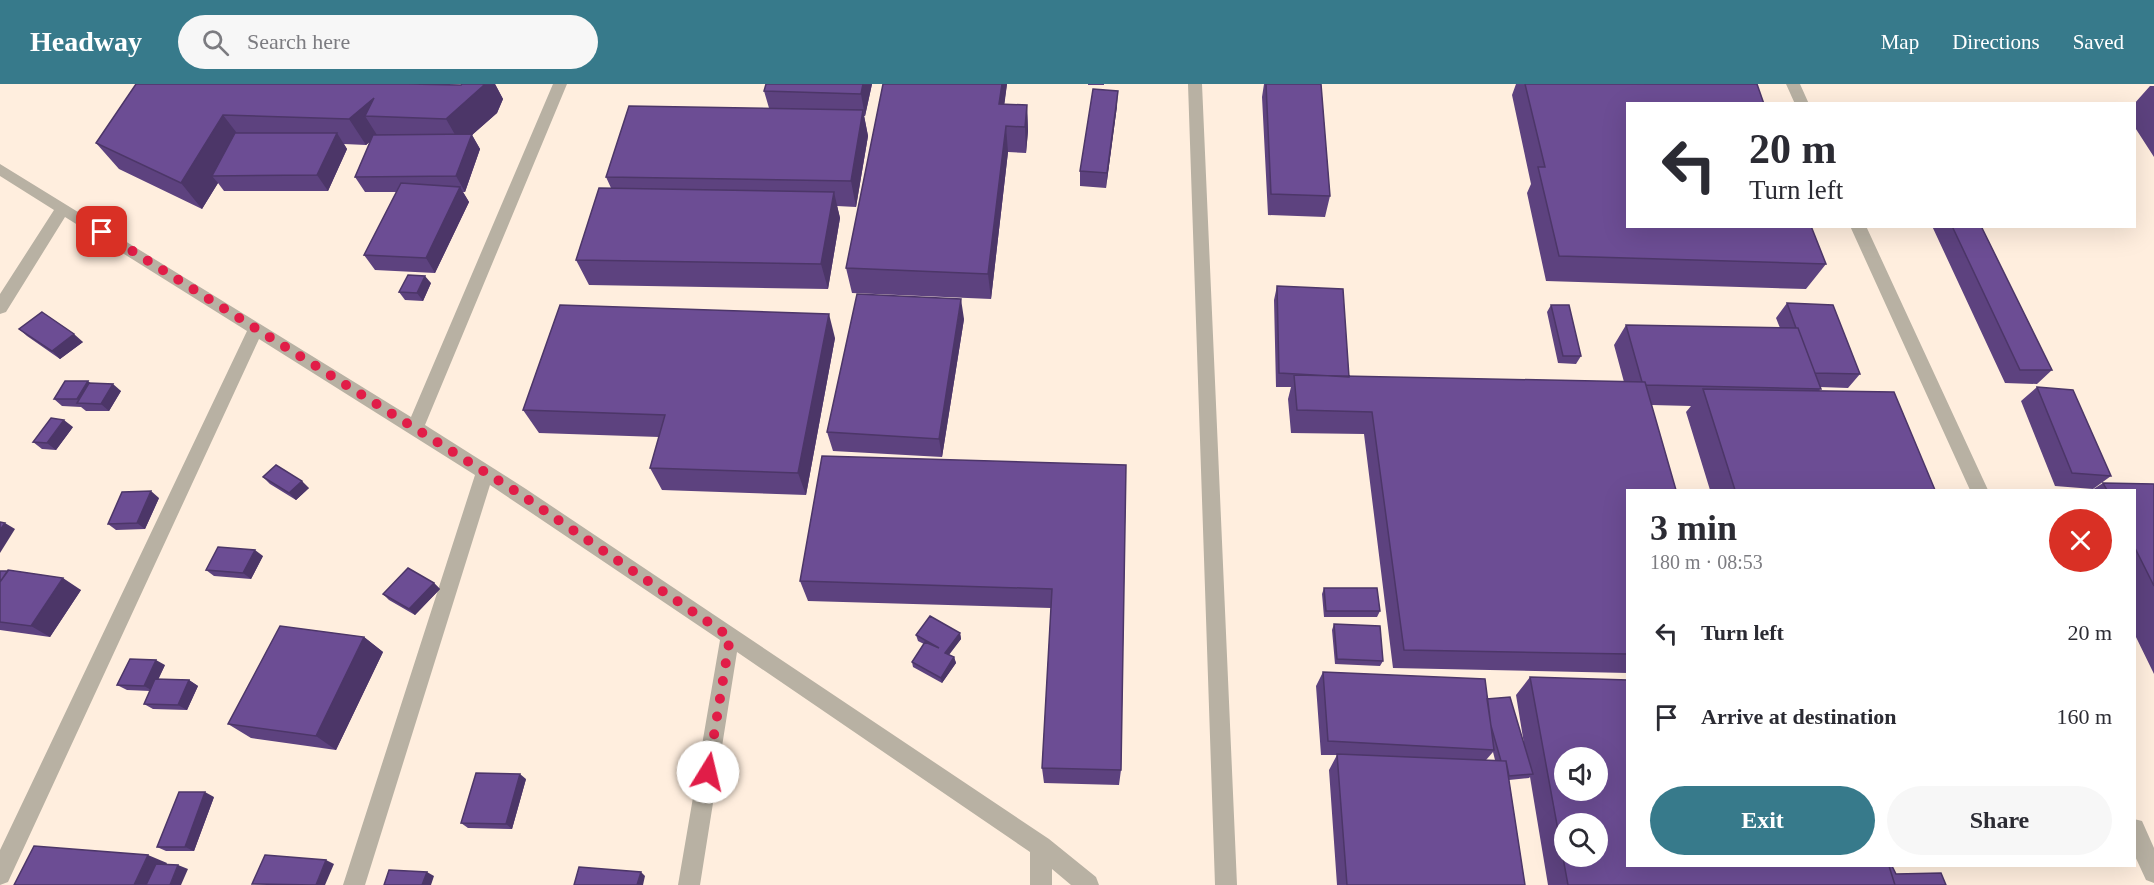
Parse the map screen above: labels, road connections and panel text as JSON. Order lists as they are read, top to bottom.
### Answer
{
  "page": {
    "header": "Headway",
    "search": "Search here",
    "nav": ["Map", "Directions", "Saved"],
    "turn": ["20 m", "Turn left"],
    "heading": ["3 min", "180 m · 08:53"],
    "list": [
      {
        "name": "Turn left",
        "value": "20 m"
      },
      {
        "name": "Arrive at destination",
        "value": "160 m"
      }
    ],
    "buttons": ["Exit", "Share"]
  }
}
